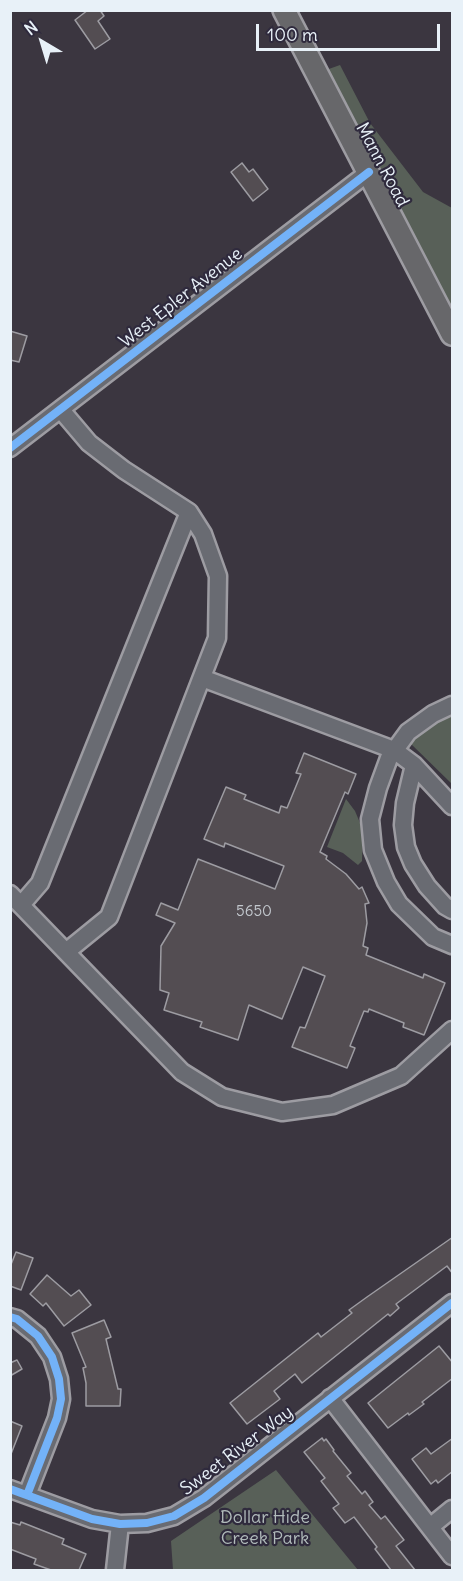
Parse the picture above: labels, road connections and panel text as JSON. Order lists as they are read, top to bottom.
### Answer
{
  "streets": {
    "main road": ["Mann Road"],
    "street": ["West Epler Avenue", "Sweet River Way"]
  },
  "crossings": [
    ["Mann Road", "West Epler Avenue"]
  ],
  "parks": ["Dollar Hide Creek Park"],
  "house_numbers": ["5650"],
  "scale_bar": "100 m",
  "north": "top left"
}
